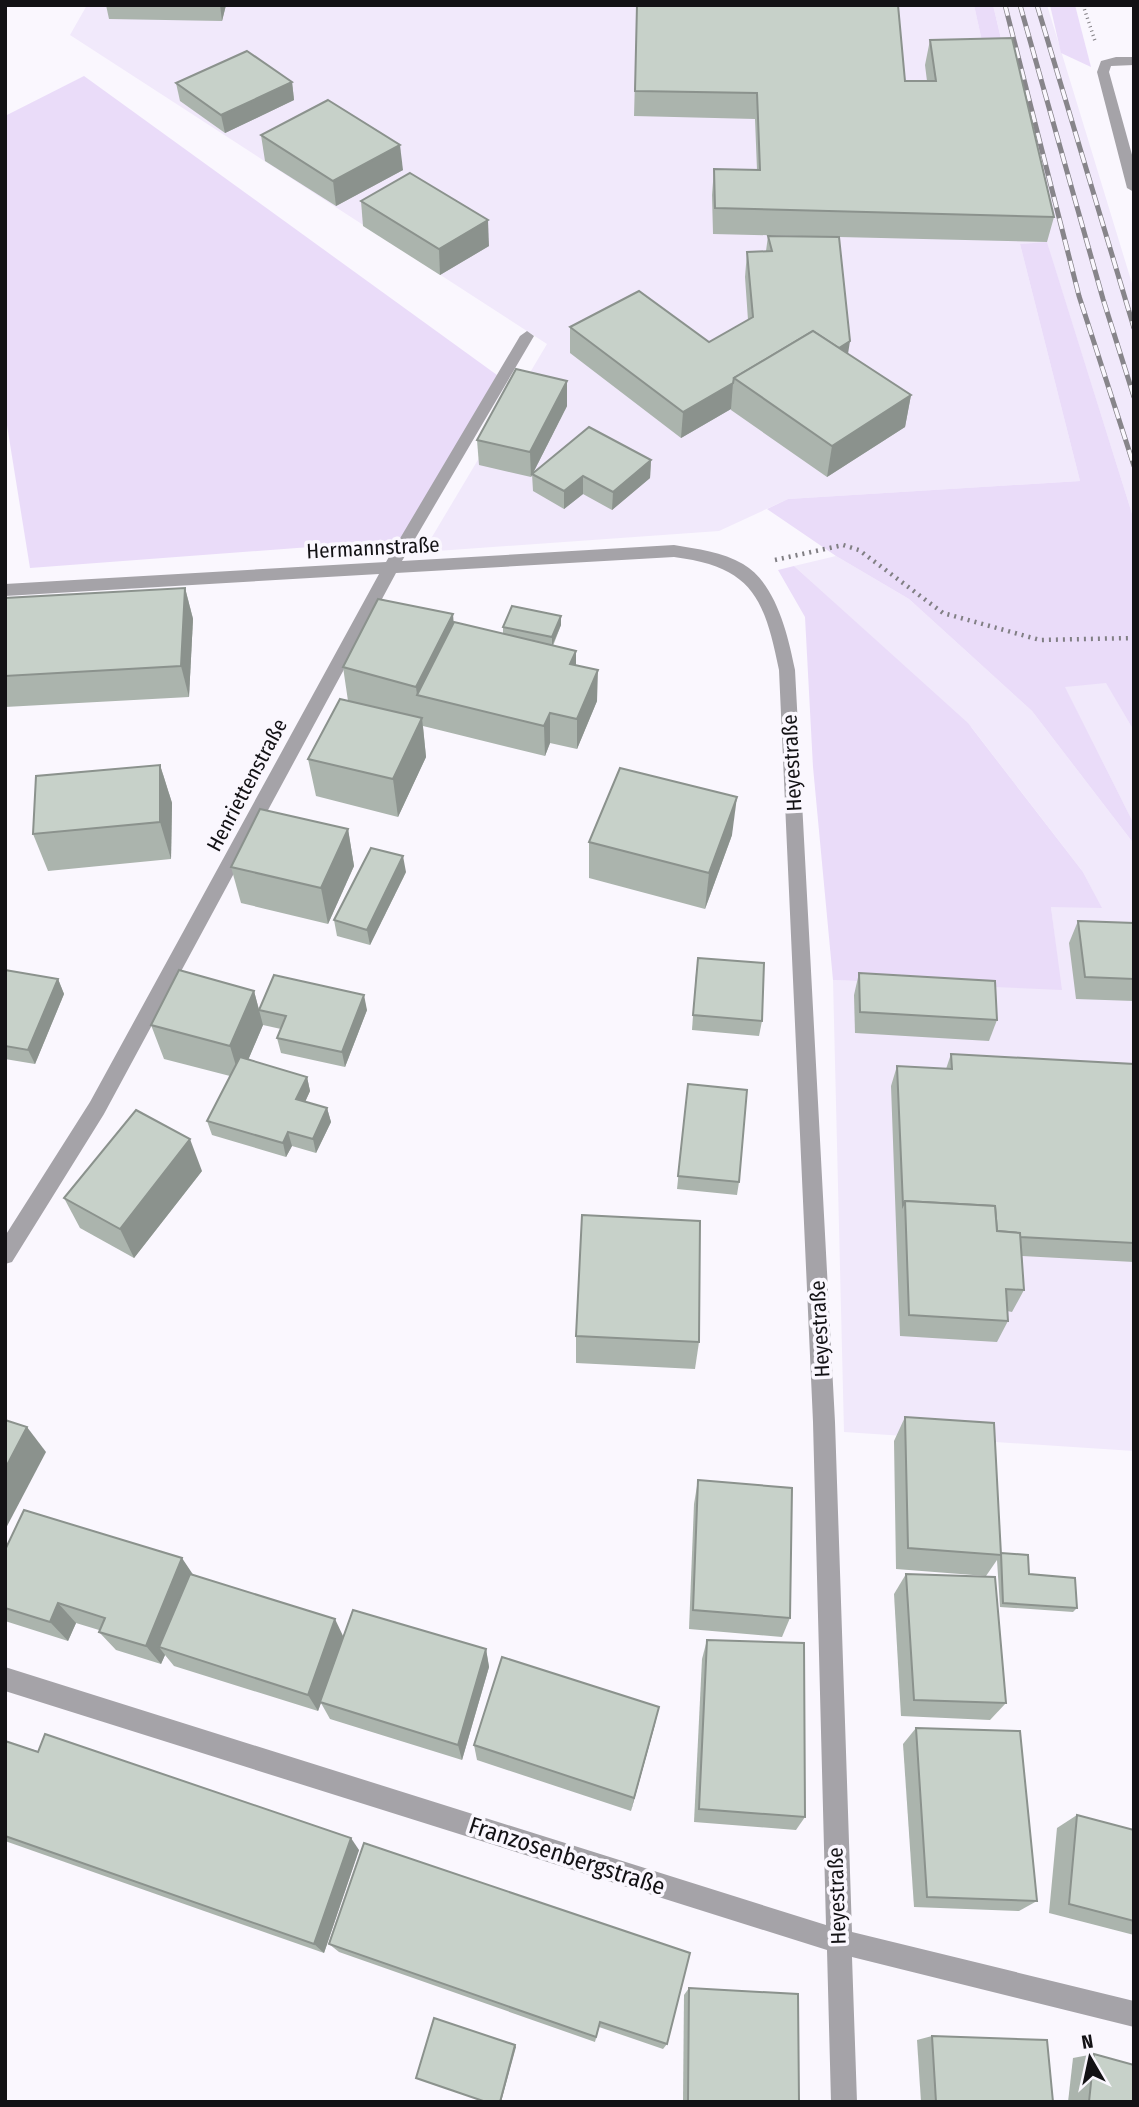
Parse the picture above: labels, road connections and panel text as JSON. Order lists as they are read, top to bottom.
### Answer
{
  "streets": {
    "street": [
      "Hermannstraße",
      "Heyestraße",
      "Henriettenstraße",
      "Franzosenbergstraße"
    ]
  },
  "crossings": [
    ["Hermannstraße", "Heyestraße"],
    ["Hermannstraße", "Henriettenstraße"],
    ["Heyestraße", "Franzosenbergstraße"]
  ],
  "north": "top"
}
